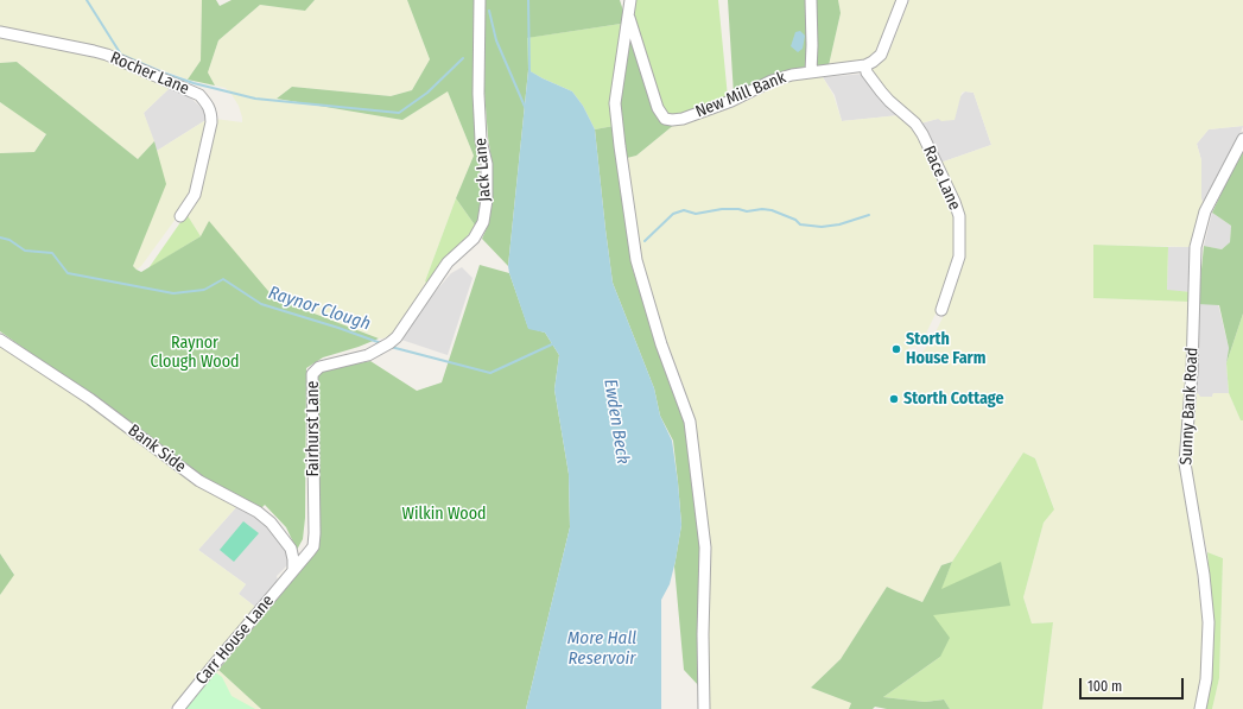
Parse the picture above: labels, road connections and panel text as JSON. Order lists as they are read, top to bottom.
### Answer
{
  "streets": {
    "street": [
      "Rocher Lane",
      "New Mill Bank",
      "Jack Lane",
      "Race Lane",
      "Sunny Bank Road",
      "Fairhurst Lane",
      "Bank Side",
      "Carr House Lane"
    ]
  },
  "crossings": [
    ["New Mill Bank", "Race Lane"],
    ["Jack Lane", "Fairhurst Lane"],
    ["Fairhurst Lane", "Bank Side"],
    ["Fairhurst Lane", "Carr House Lane"],
    ["Bank Side", "Carr House Lane"]
  ],
  "water": ["Raynor Clough", "Ewden Beck", "More Hall Reservoir"],
  "parks": ["Raynor Clough Wood", "Wilkin Wood"],
  "places": ["Storth House Farm", "Storth Cottage"],
  "scale_bar": "100 m"
}
